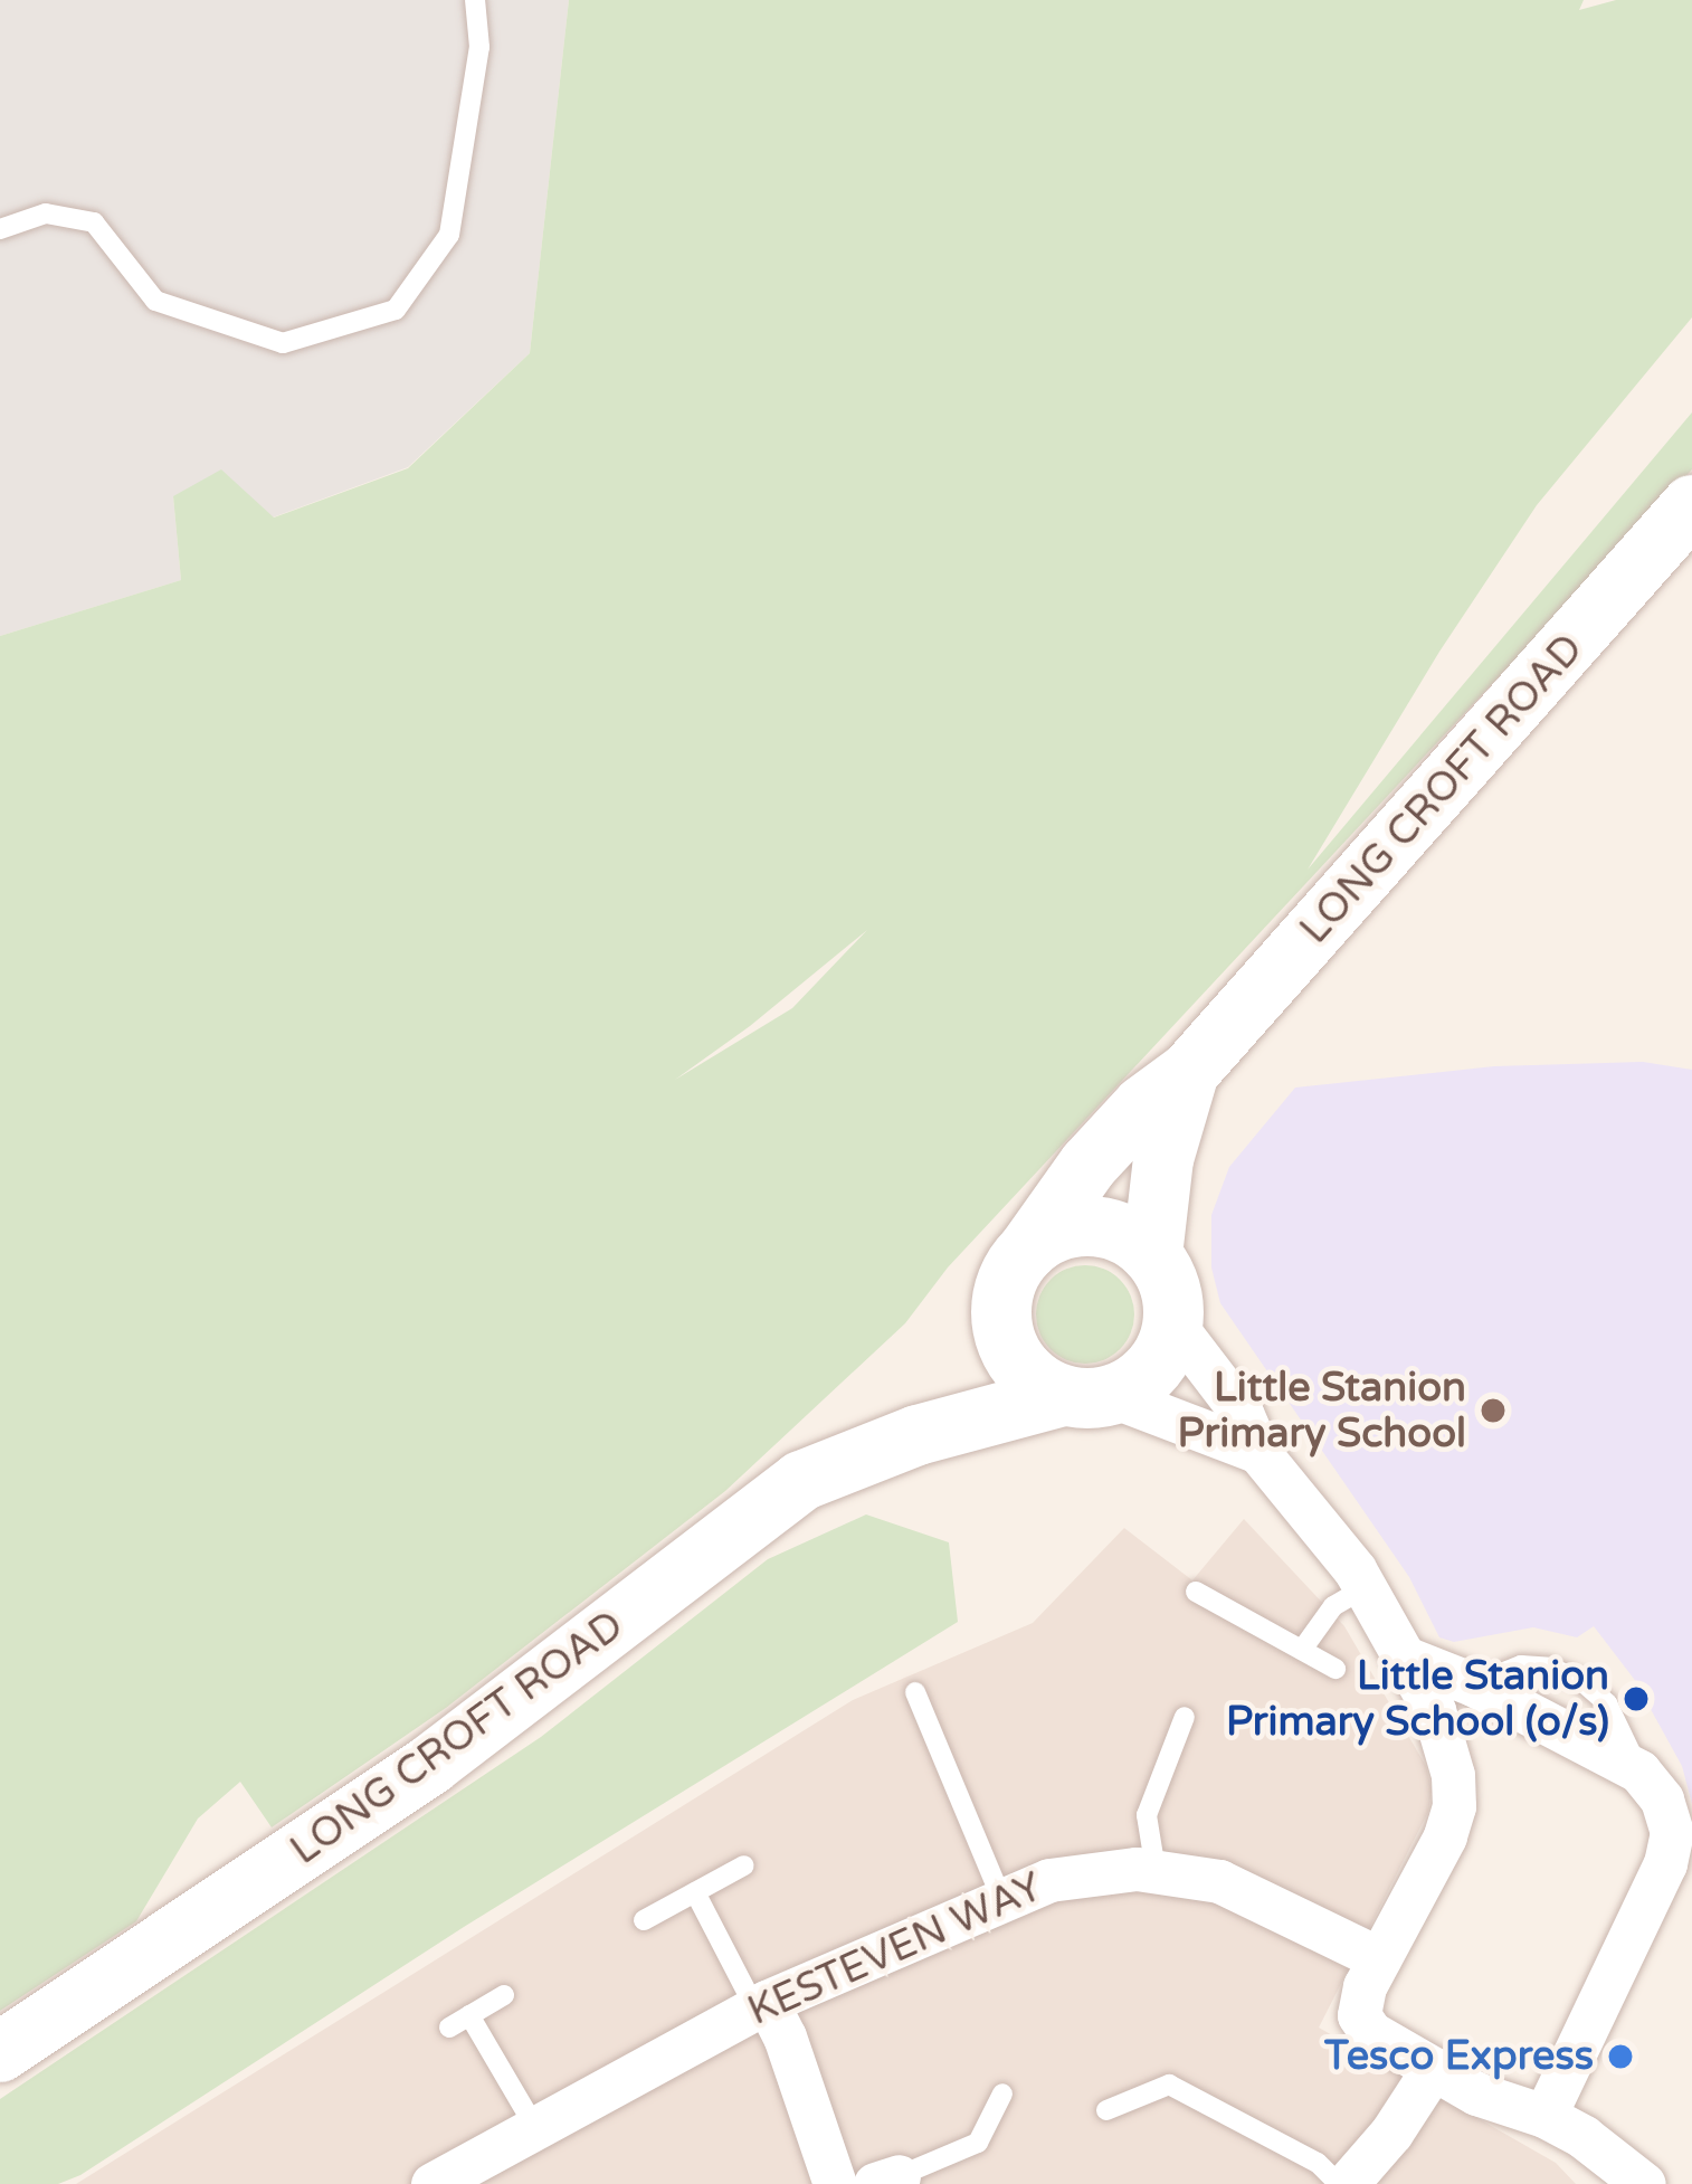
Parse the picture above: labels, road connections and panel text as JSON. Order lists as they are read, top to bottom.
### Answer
{
  "streets": {
    "street": ["LONG CROFT ROAD", "KESTEVEN WAY"]
  },
  "places": ["Little Stanion Primary School", "Little Stanion Primary School (o/s)", "Tesco Express"]
}
